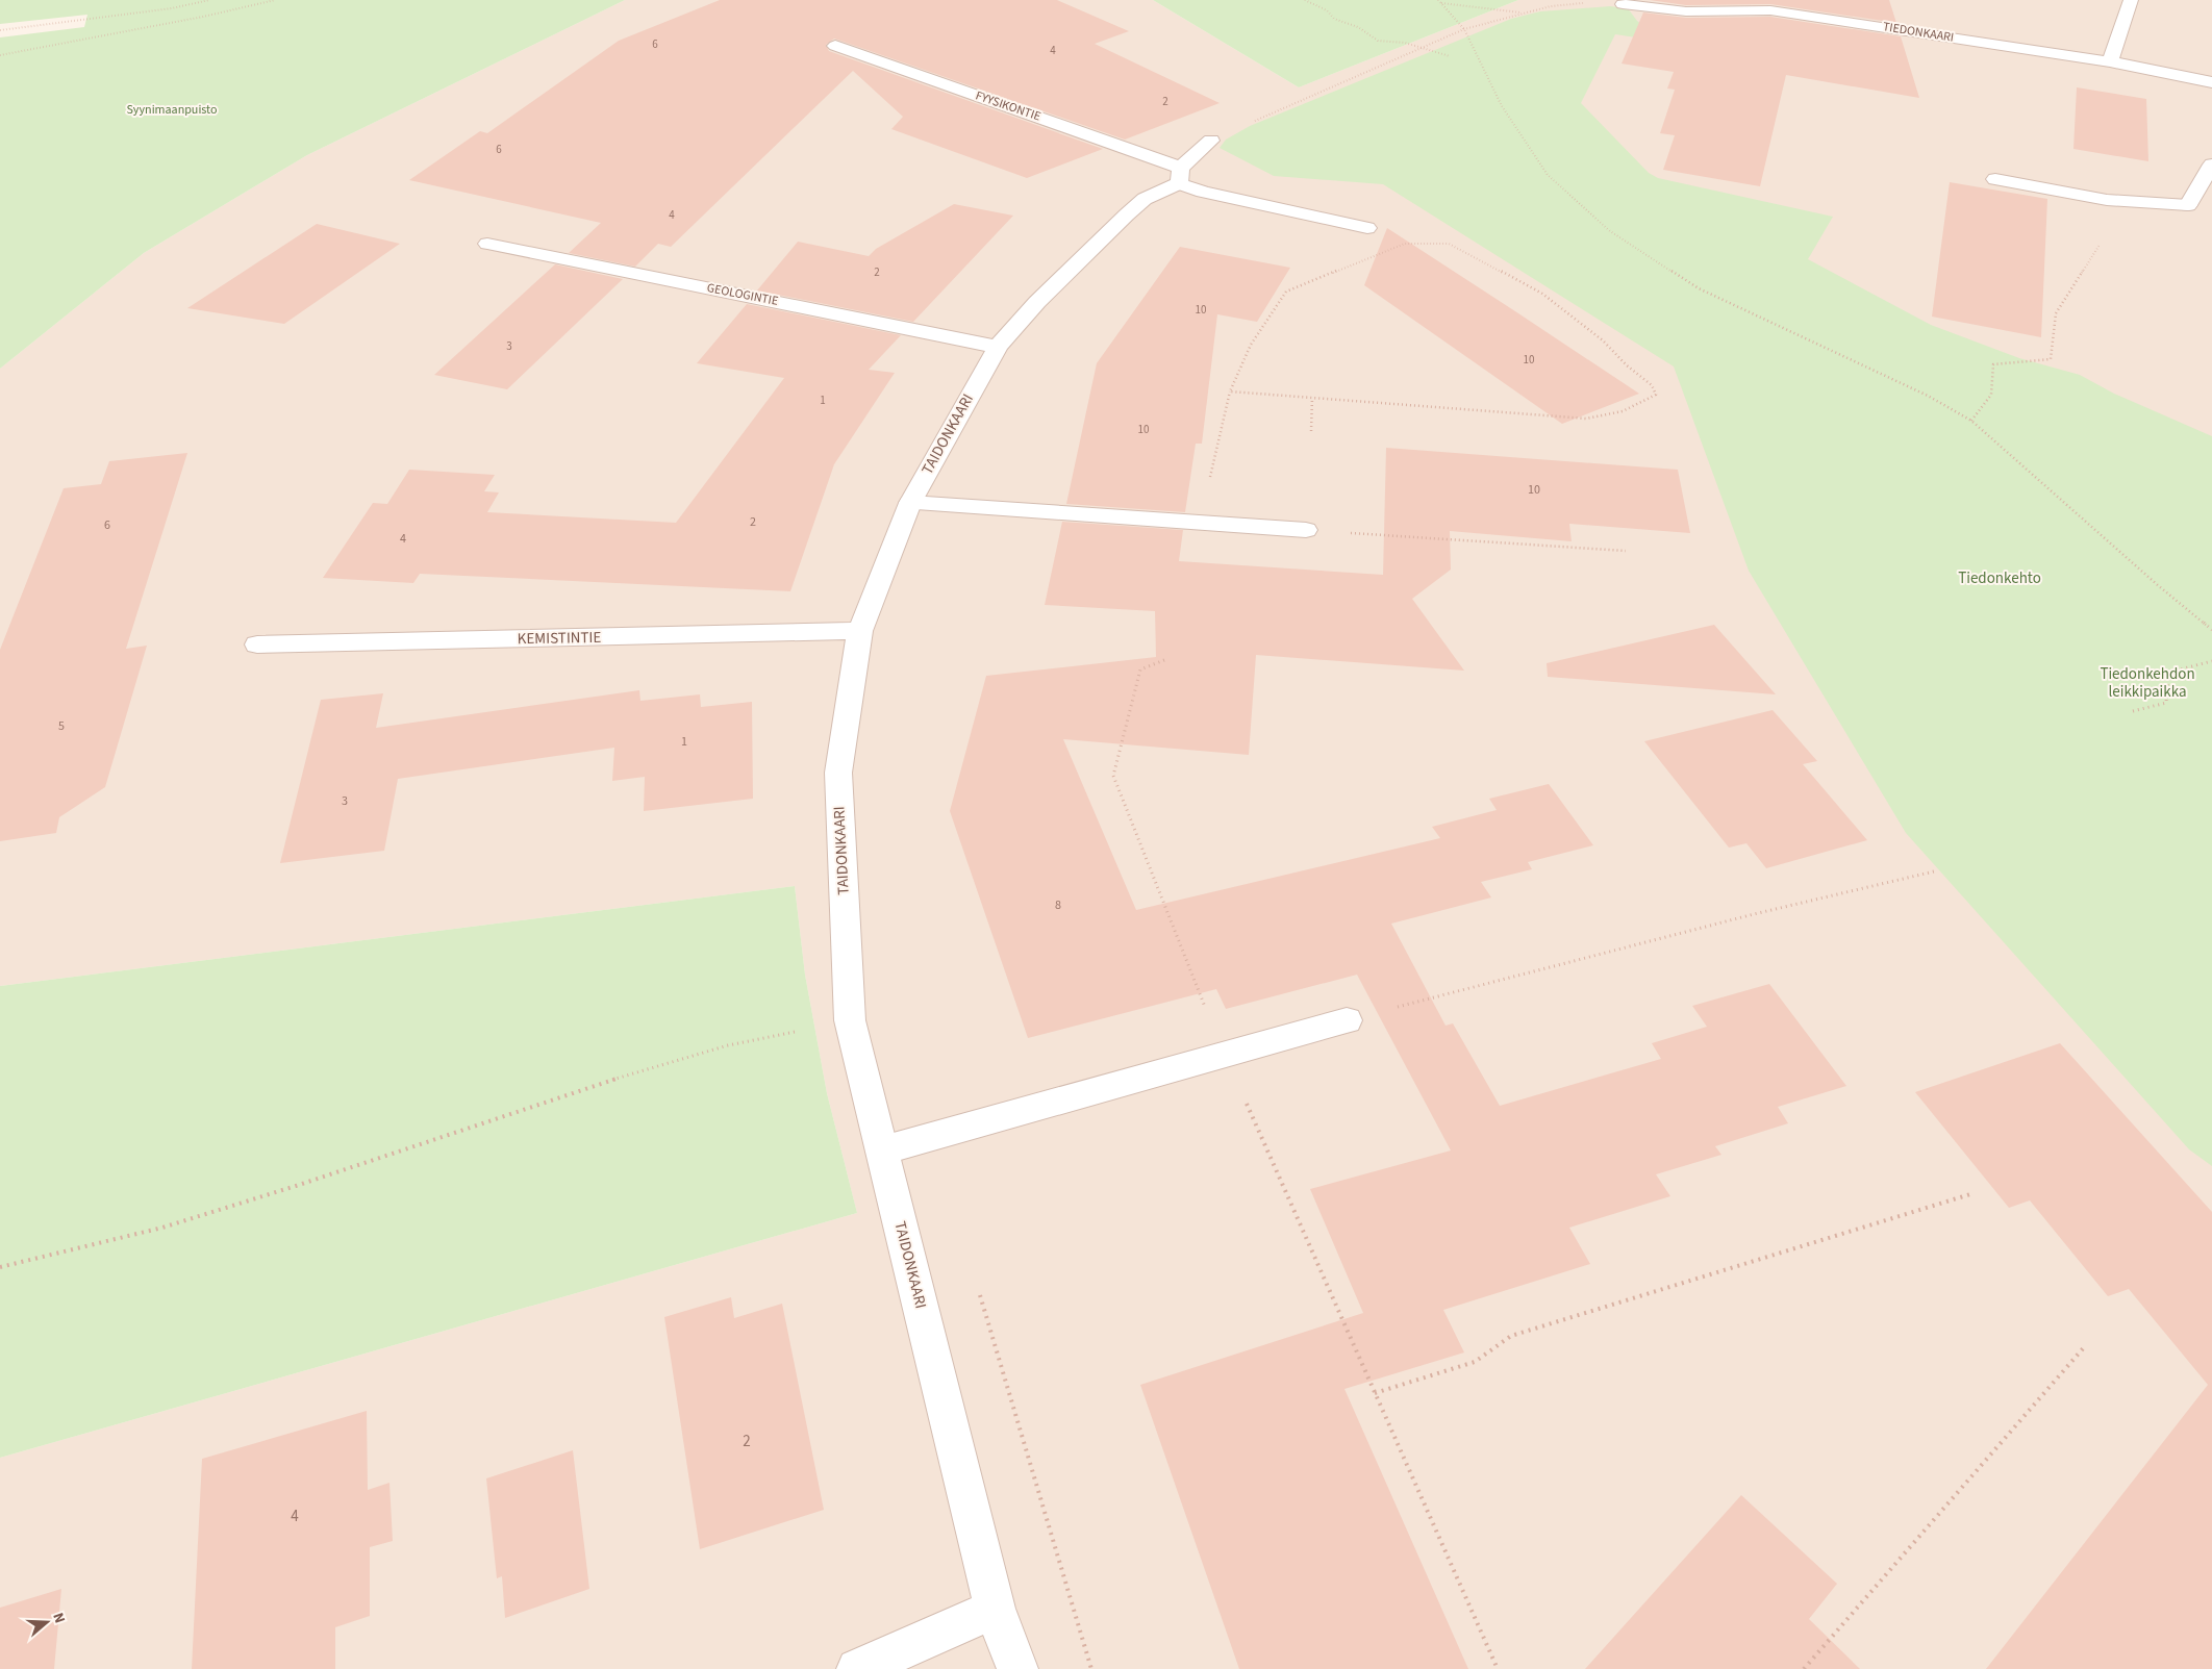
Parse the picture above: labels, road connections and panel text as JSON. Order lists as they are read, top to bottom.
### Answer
{
  "streets": {
    "street": [
      "TIEDONKAARI",
      "FYYSIKONTIE",
      "GEOLOGINTIE",
      "TAIDONKAARI",
      "KEMISTINTIE"
    ]
  },
  "crossings": [
    ["FYYSIKONTIE", "TAIDONKAARI"],
    ["GEOLOGINTIE", "TAIDONKAARI"],
    ["TAIDONKAARI", "KEMISTINTIE"]
  ],
  "parks": ["Syynimaanpuisto", "Tiedonkehto", "Tiedonkehdon leikkipaikka"],
  "house_numbers": [
    "6",
    "4",
    "2",
    "6",
    "4",
    "2",
    "10",
    "3",
    "10",
    "1",
    "10",
    "10",
    "2",
    "6",
    "4",
    "5",
    "1",
    "3",
    "8",
    "2",
    "4"
  ],
  "north": "right"
}
